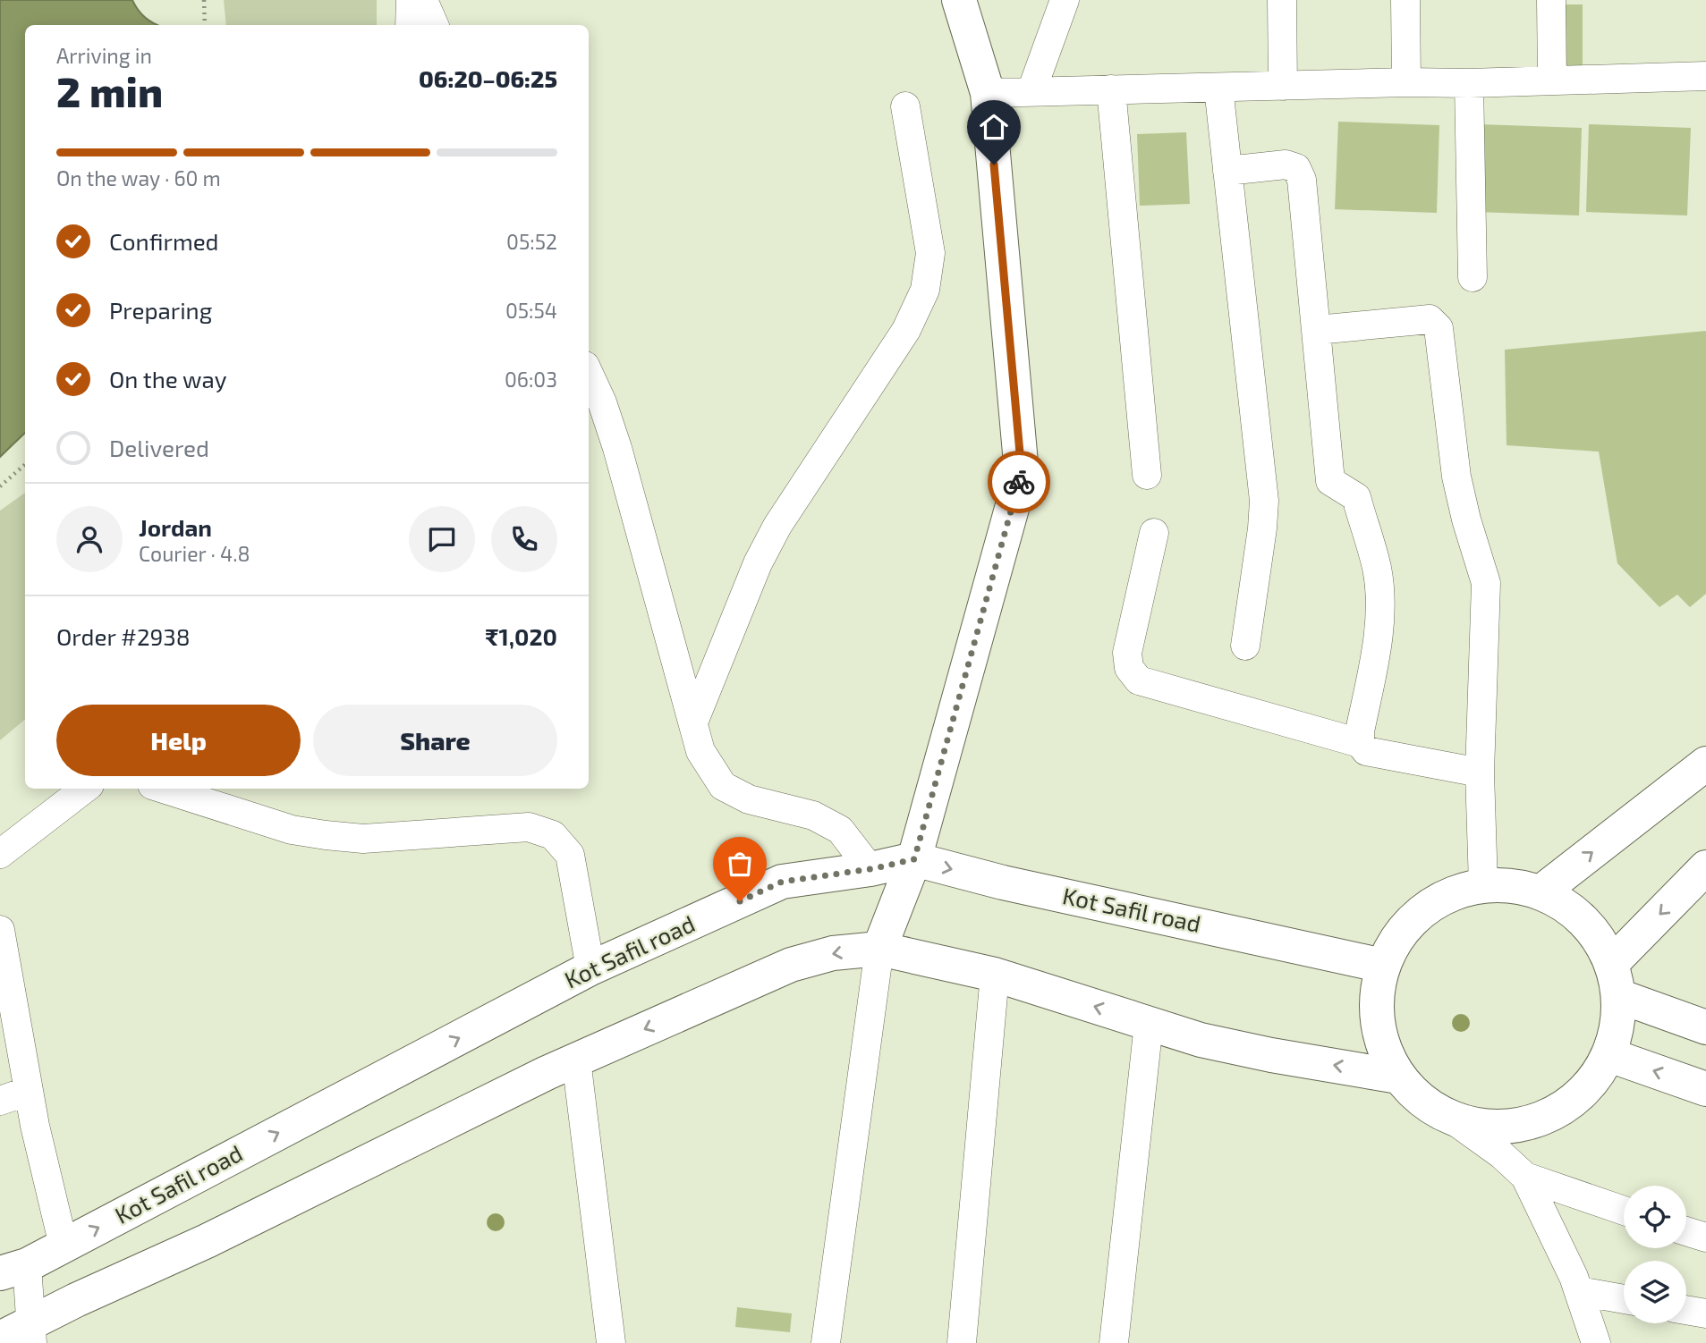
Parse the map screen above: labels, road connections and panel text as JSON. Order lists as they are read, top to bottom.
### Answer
{
  "streets": {
    "main road": ["Kot Safil road"]
  },
  "page": {
    "heading": ["2 min", "Arriving in", "06:20–06:25"],
    "panel": [
      "Jordan",
      "Courier · 4.8",
      "Order #2938",
      "₹1,020"
    ],
    "bar": "On the way · 60 m",
    "list": [
      ["Confirmed", "05:52"],
      ["Preparing", "05:54"],
      ["On the way", "06:03"],
      "Delivered"
    ],
    "buttons": ["Help", "Share"]
  }
}
